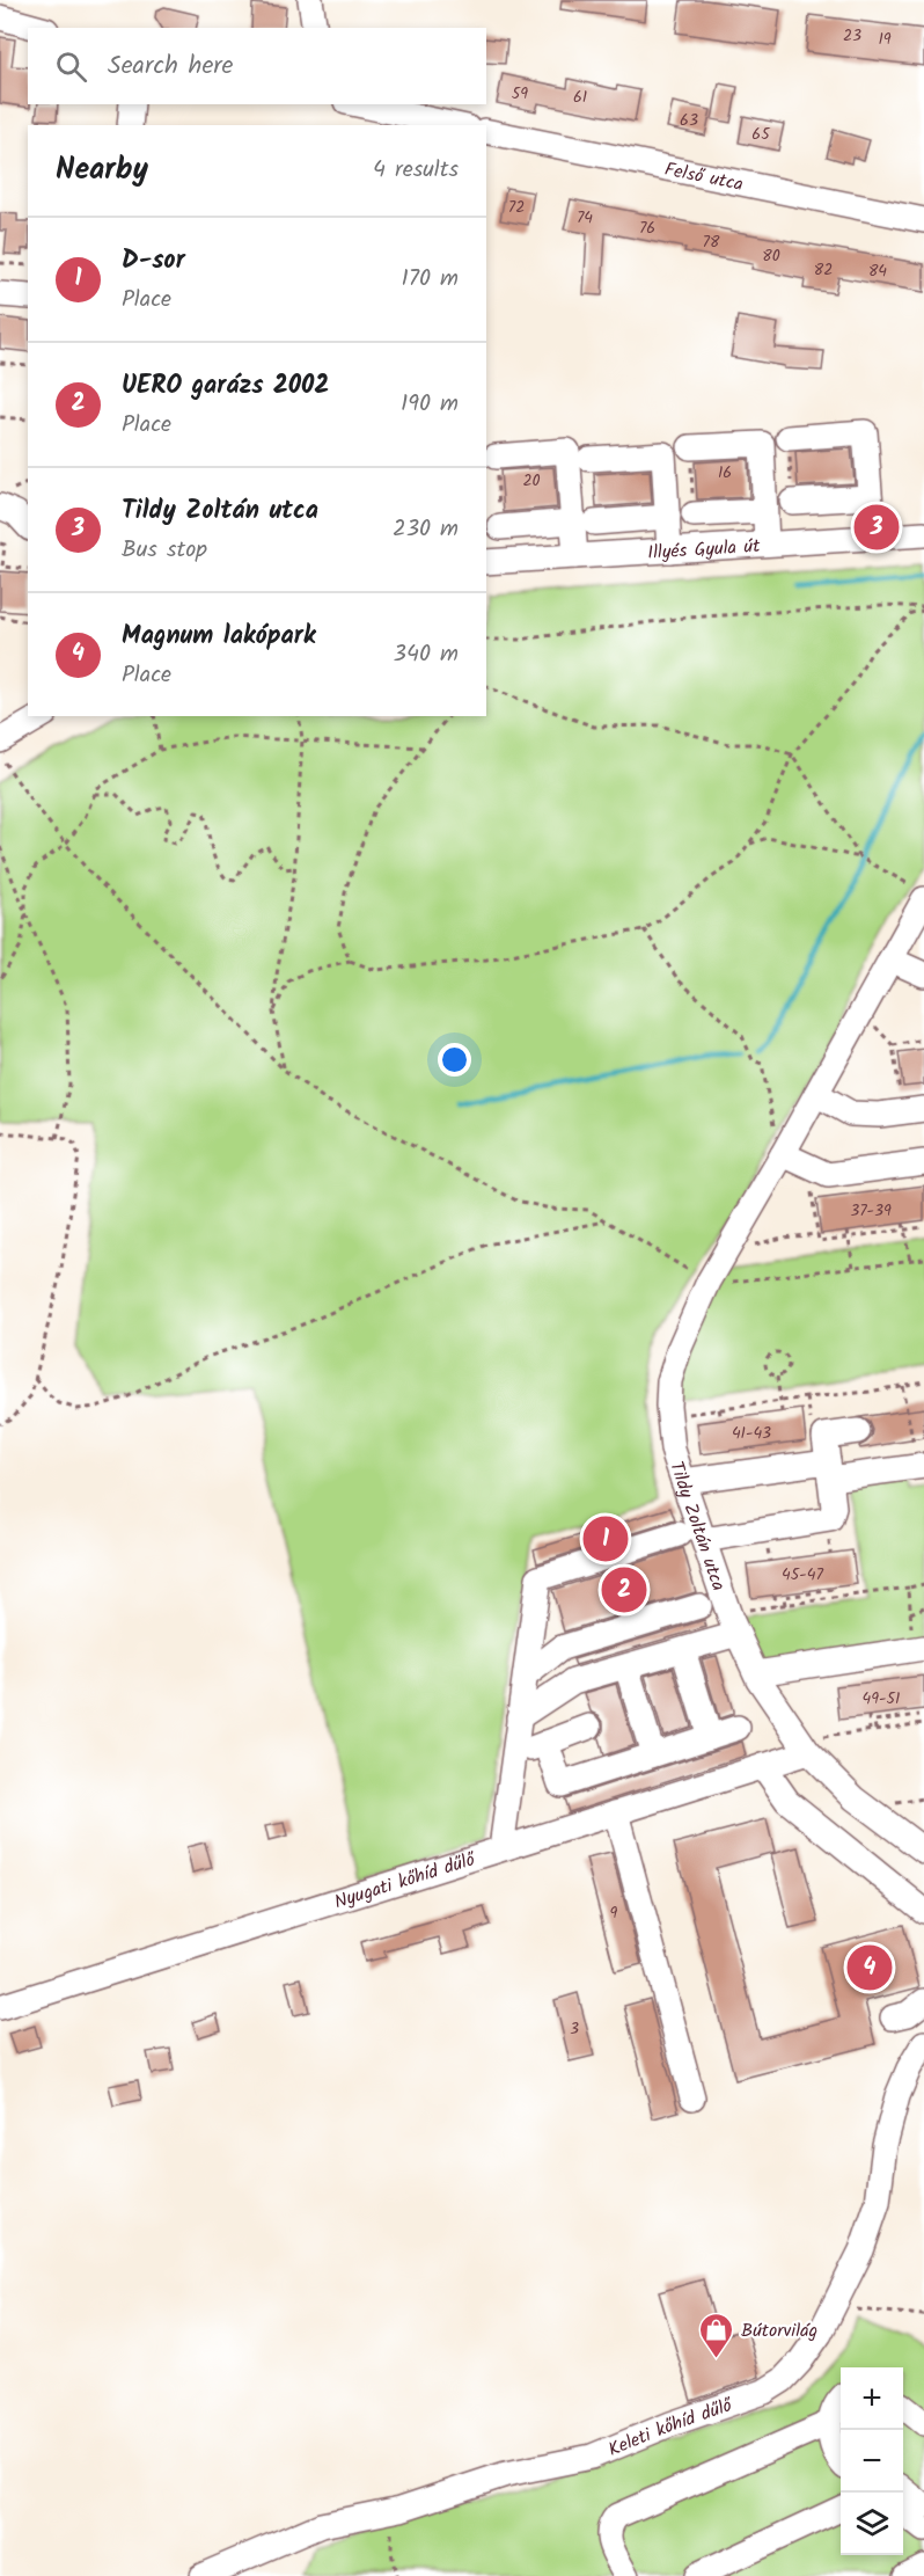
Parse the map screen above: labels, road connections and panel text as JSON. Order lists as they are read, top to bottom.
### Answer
{
  "streets": {
    "street": [
      "Felső utca",
      "Illyés Gyula út",
      "Tildy Zoltán utca",
      "Nyugati kőhíd dűlő",
      "Keleti kőhíd dűlő"
    ]
  },
  "crossings": [
    ["Tildy Zoltán utca", "Nyugati kőhíd dűlő"]
  ],
  "places": {
    "shop": ["Bútorvilág"]
  },
  "house_numbers": [
    "23",
    "19",
    "59",
    "61",
    "63",
    "65",
    "72",
    "74",
    "76",
    "78",
    "80",
    "82",
    "84",
    "16",
    "20",
    "37-39",
    "41-43",
    "45-47",
    "49-51",
    "9",
    "3"
  ],
  "page": {
    "search": "Search here",
    "heading": ["Nearby", "4 results"],
    "list": [
      {
        "mark": "1",
        "name": "D-sor",
        "note": "Place",
        "value": "170 m"
      },
      {
        "mark": "2",
        "name": "UERO garázs 2002",
        "note": "Place",
        "value": "190 m"
      },
      {
        "mark": "3",
        "name": "Tildy Zoltán utca",
        "note": "Bus stop",
        "value": "230 m"
      },
      {
        "mark": "4",
        "name": "Magnum lakópark",
        "note": "Place",
        "value": "340 m"
      }
    ],
    "pins": [
      "3",
      "1",
      "2",
      "4"
    ],
    "map_buttons": ["+", "−"]
  }
}
